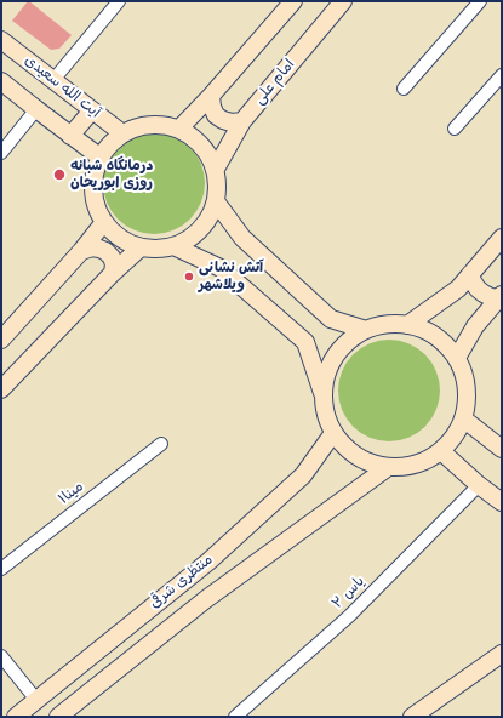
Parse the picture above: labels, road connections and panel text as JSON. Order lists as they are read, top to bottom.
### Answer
{
  "streets": {
    "main road": ["امام علی", "آیت الله سعیدی", "منتظری شرقی"],
    "street": ["مینا۱", "یاس ۲"]
  },
  "crossings": [
    ["امام علی", "آیت الله سعیدی"]
  ],
  "places": ["درمانگاه شبانه روزی ابوریحان", "آتش نشانی ویلاشهر"]
}
